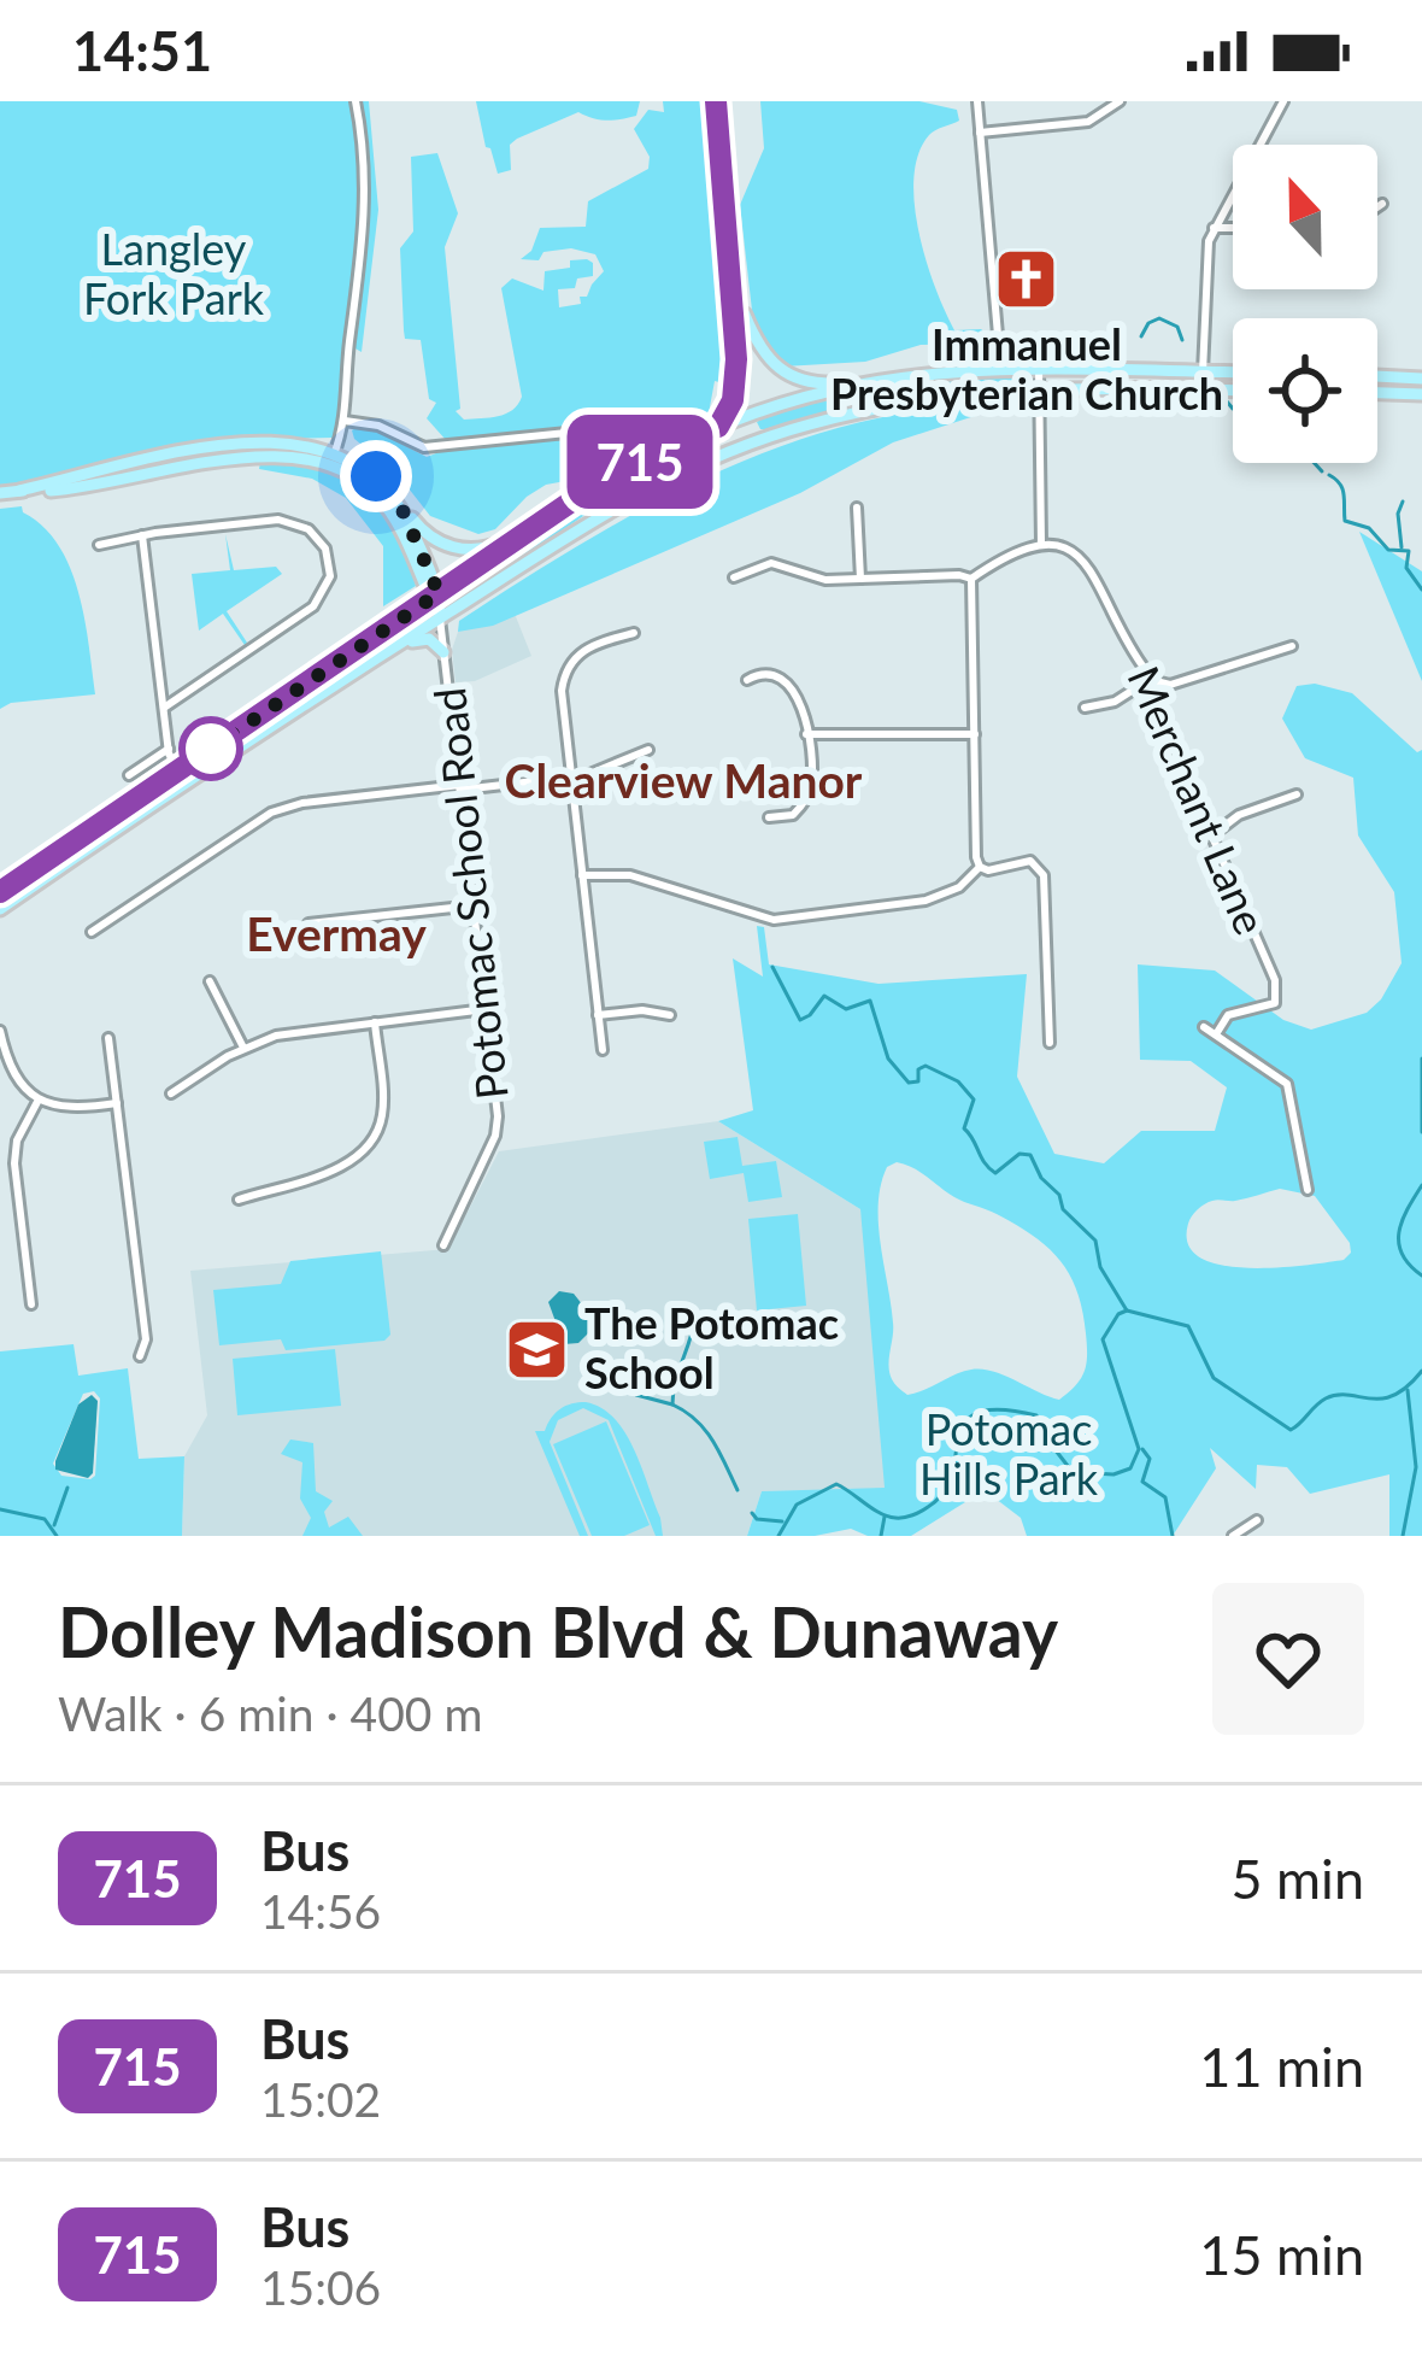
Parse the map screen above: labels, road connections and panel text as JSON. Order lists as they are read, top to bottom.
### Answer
{
  "streets": {
    "street": ["Merchant Lane", "Potomac School Road"]
  },
  "districts": ["Clearview Manor", "Evermay"],
  "parks": ["Langley Fork Park", "Potomac Hills Park"],
  "places": {
    "church": ["Immanuel Presbyterian Church"],
    "school or university": ["The Potomac School"]
  },
  "lines": ["bus line 715"],
  "north": "top",
  "page": {
    "status": "14:51",
    "on_map": "715",
    "heading": ["Dolley Madison Blvd & Dunaway", "Walk · 6 min · 400 m"],
    "list": [
      {
        "mark": "715",
        "name": "Bus",
        "note": "14:56",
        "value": "5 min"
      },
      {
        "mark": "715",
        "name": "Bus",
        "note": "15:02",
        "value": "11 min"
      },
      {
        "mark": "715",
        "name": "Bus",
        "note": "15:06",
        "value": "15 min"
      }
    ]
  }
}
